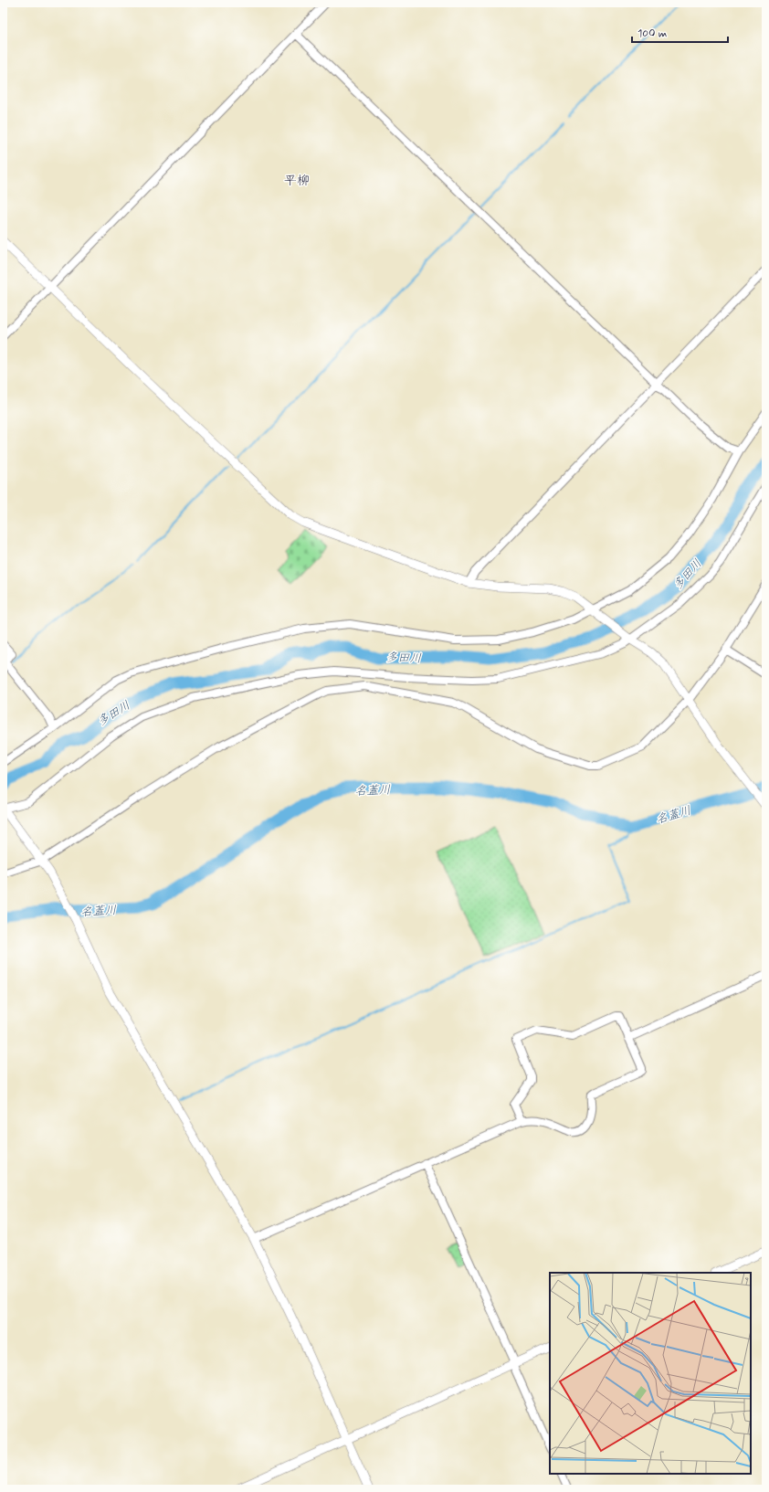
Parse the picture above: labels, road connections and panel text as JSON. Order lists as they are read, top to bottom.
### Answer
{
  "districts": ["平柳"],
  "water": ["多田川", "名蓋川"],
  "scale_bar": "100 m"
}
